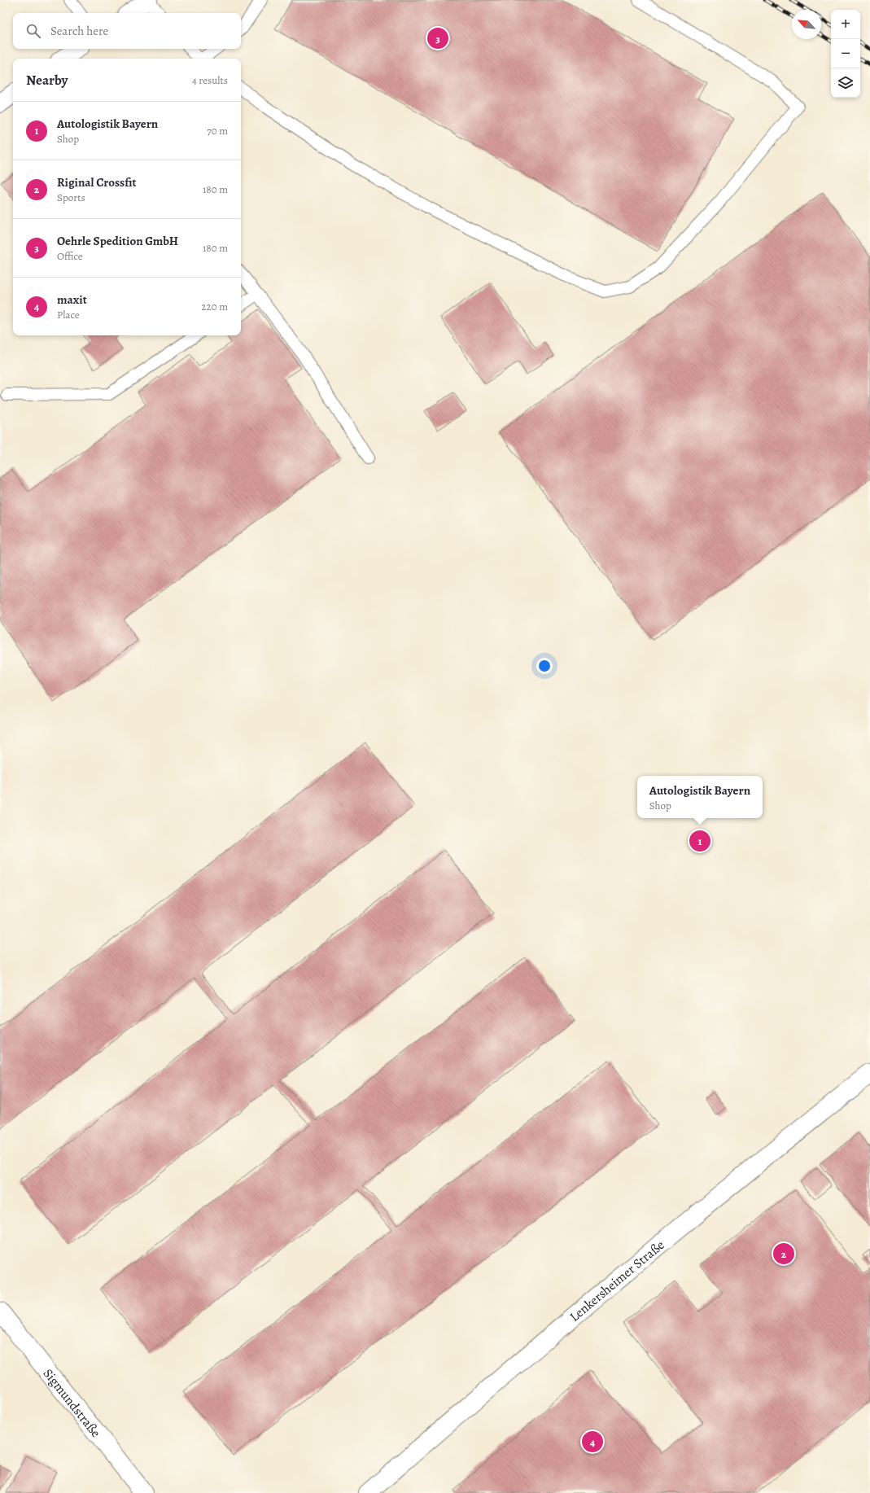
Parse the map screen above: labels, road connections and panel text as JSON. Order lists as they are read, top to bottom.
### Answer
{
  "streets": {
    "street": ["Lenkersheimer Straße", "Sigmundstraße"]
  },
  "north": "top left",
  "page": {
    "map_buttons": ["+", "−"],
    "search": "Search here",
    "pins": [
      "3",
      "1",
      "2",
      "4"
    ],
    "heading": ["Nearby", "4 results"],
    "list": [
      {
        "mark": "1",
        "name": "Autologistik Bayern",
        "note": "Shop",
        "value": "70 m"
      },
      {
        "mark": "2",
        "name": "Riginal Crossfit",
        "note": "Sports",
        "value": "180 m"
      },
      {
        "mark": "3",
        "name": "Oehrle Spedition GmbH",
        "note": "Office",
        "value": "180 m"
      },
      {
        "mark": "4",
        "name": "maxit",
        "note": "Place",
        "value": "220 m"
      }
    ],
    "popup": ["Autologistik Bayern", "Shop"]
  }
}
